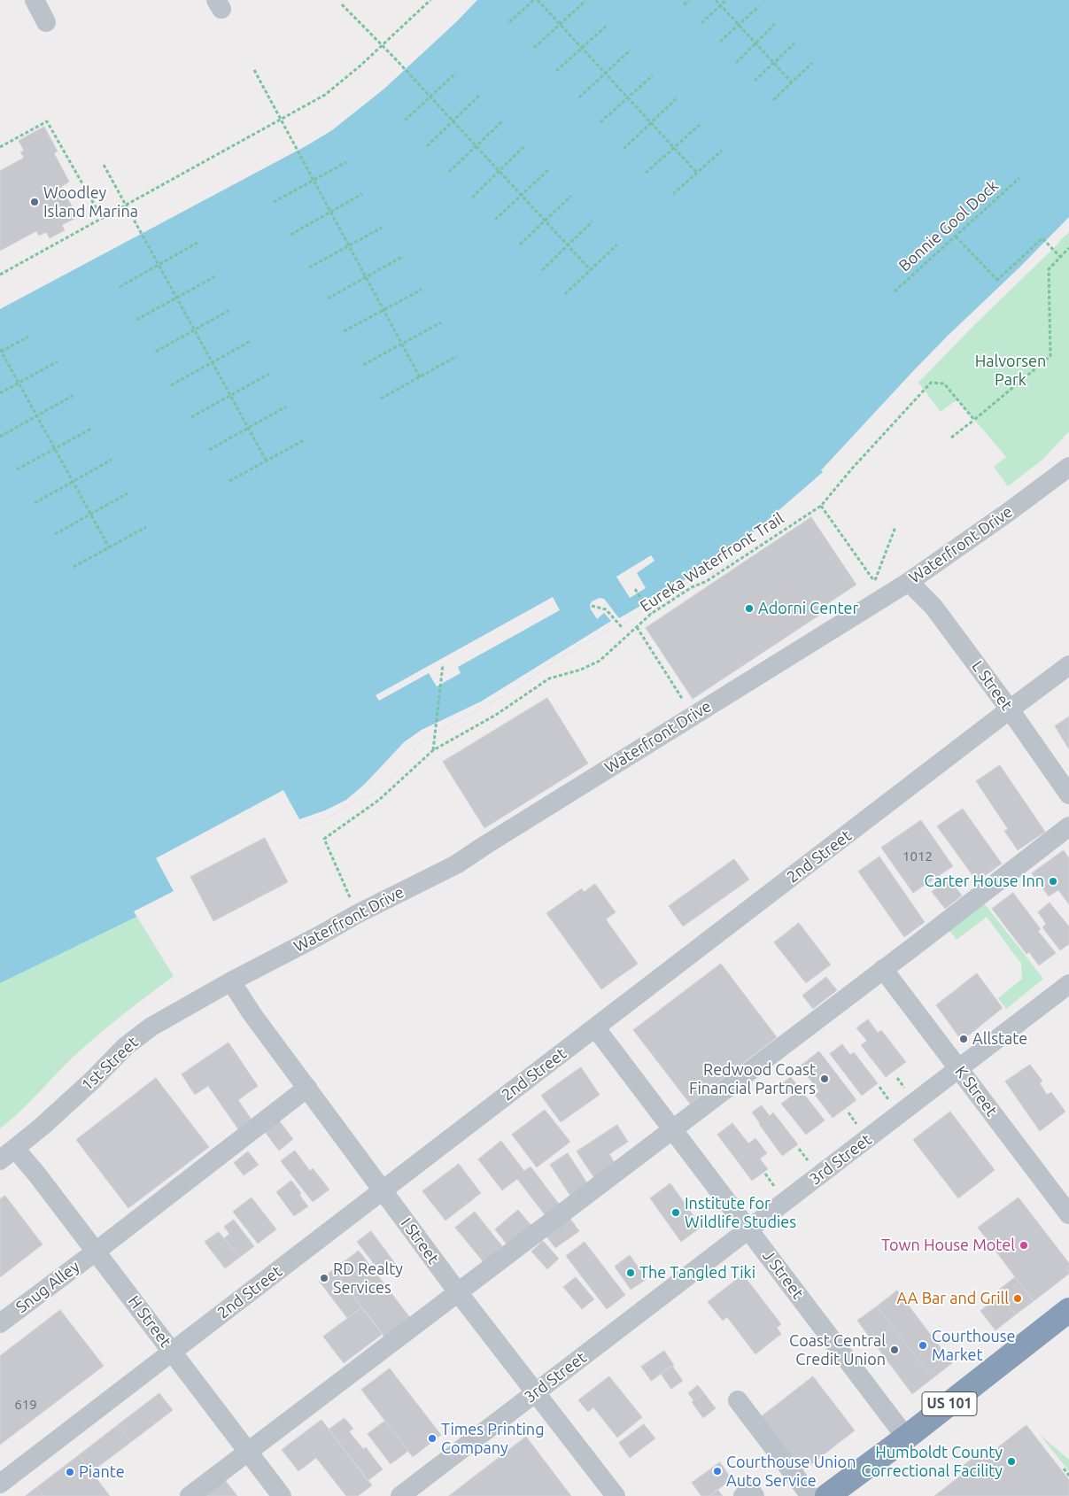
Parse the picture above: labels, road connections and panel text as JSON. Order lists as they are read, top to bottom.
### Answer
{
  "streets": {
    "highway": ["US 101"],
    "street": [
      "Waterfront Drive",
      "L Street",
      "2nd Street",
      "1st Street",
      "K Street",
      "3rd Street",
      "I Street",
      "J Street",
      "Snug Alley",
      "H Street"
    ],
    "path": ["Bonnie Gool Dock", "Eureka Waterfront Trail"]
  },
  "crossings": [
    ["Waterfront Drive", "Eureka Waterfront Trail"],
    ["Waterfront Drive", "L Street"],
    ["Waterfront Drive", "1st Street"],
    ["Waterfront Drive", "I Street"],
    ["L Street", "2nd Street"],
    ["2nd Street", "I Street"],
    ["2nd Street", "J Street"],
    ["2nd Street", "H Street"],
    ["1st Street", "I Street"],
    ["1st Street", "H Street"],
    ["K Street", "3rd Street"],
    ["3rd Street", "I Street"],
    ["3rd Street", "J Street"],
    ["I Street", "Snug Alley"],
    ["J Street", "US 101"],
    ["Snug Alley", "H Street"]
  ],
  "parks": ["Halvorsen Park"],
  "places": [
    "Woodley Island Marina",
    "Adorni Center",
    "Carter House Inn",
    "Allstate",
    "Redwood Coast Financial Partners",
    "Institute for Wildlife Studies",
    "Town House Motel",
    "The Tangled Tiki",
    "RD Realty Services",
    "AA Bar and Grill",
    "Courthouse Market",
    "Coast Central Credit Union",
    "Times Printing Company",
    "Humboldt County Correctional Facility",
    "Courthouse Union Auto Service",
    "Piante"
  ],
  "house_numbers": ["1012", "619"]
}
